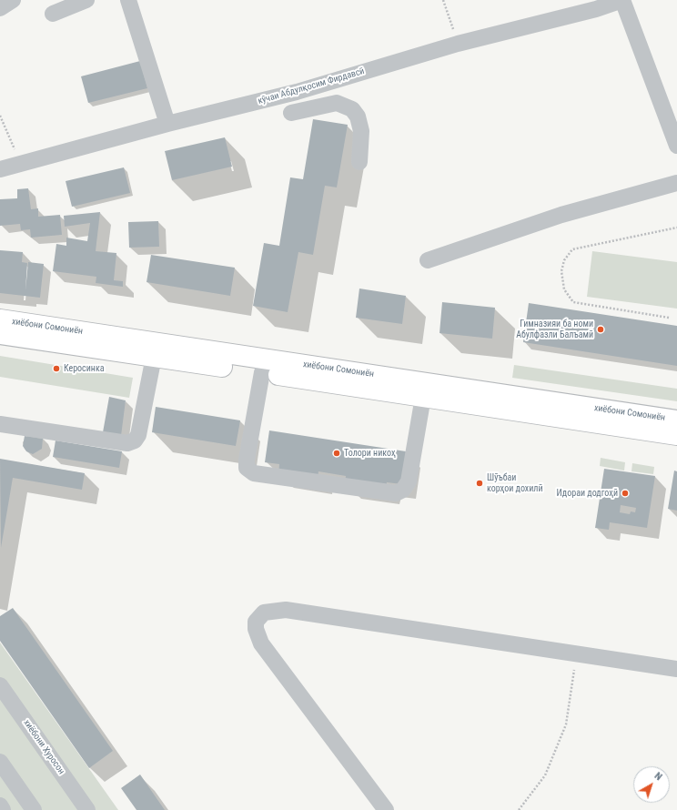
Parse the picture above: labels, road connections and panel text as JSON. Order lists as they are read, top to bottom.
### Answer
{
  "streets": {
    "highway": ["хиёбони Сомониён"],
    "street": ["кӯчаи Абдулқосим Фирдавсӣ", "хиёбони Хуросон"]
  },
  "places": [
    "Гимназияи ба номи Абулфазли Балъамӣ",
    "Керосинка",
    "Толори никоҳ",
    "Шӯъбаи корҳои дохилӣ",
    "Идораи додгоҳӣ"
  ],
  "north": "top right"
}
